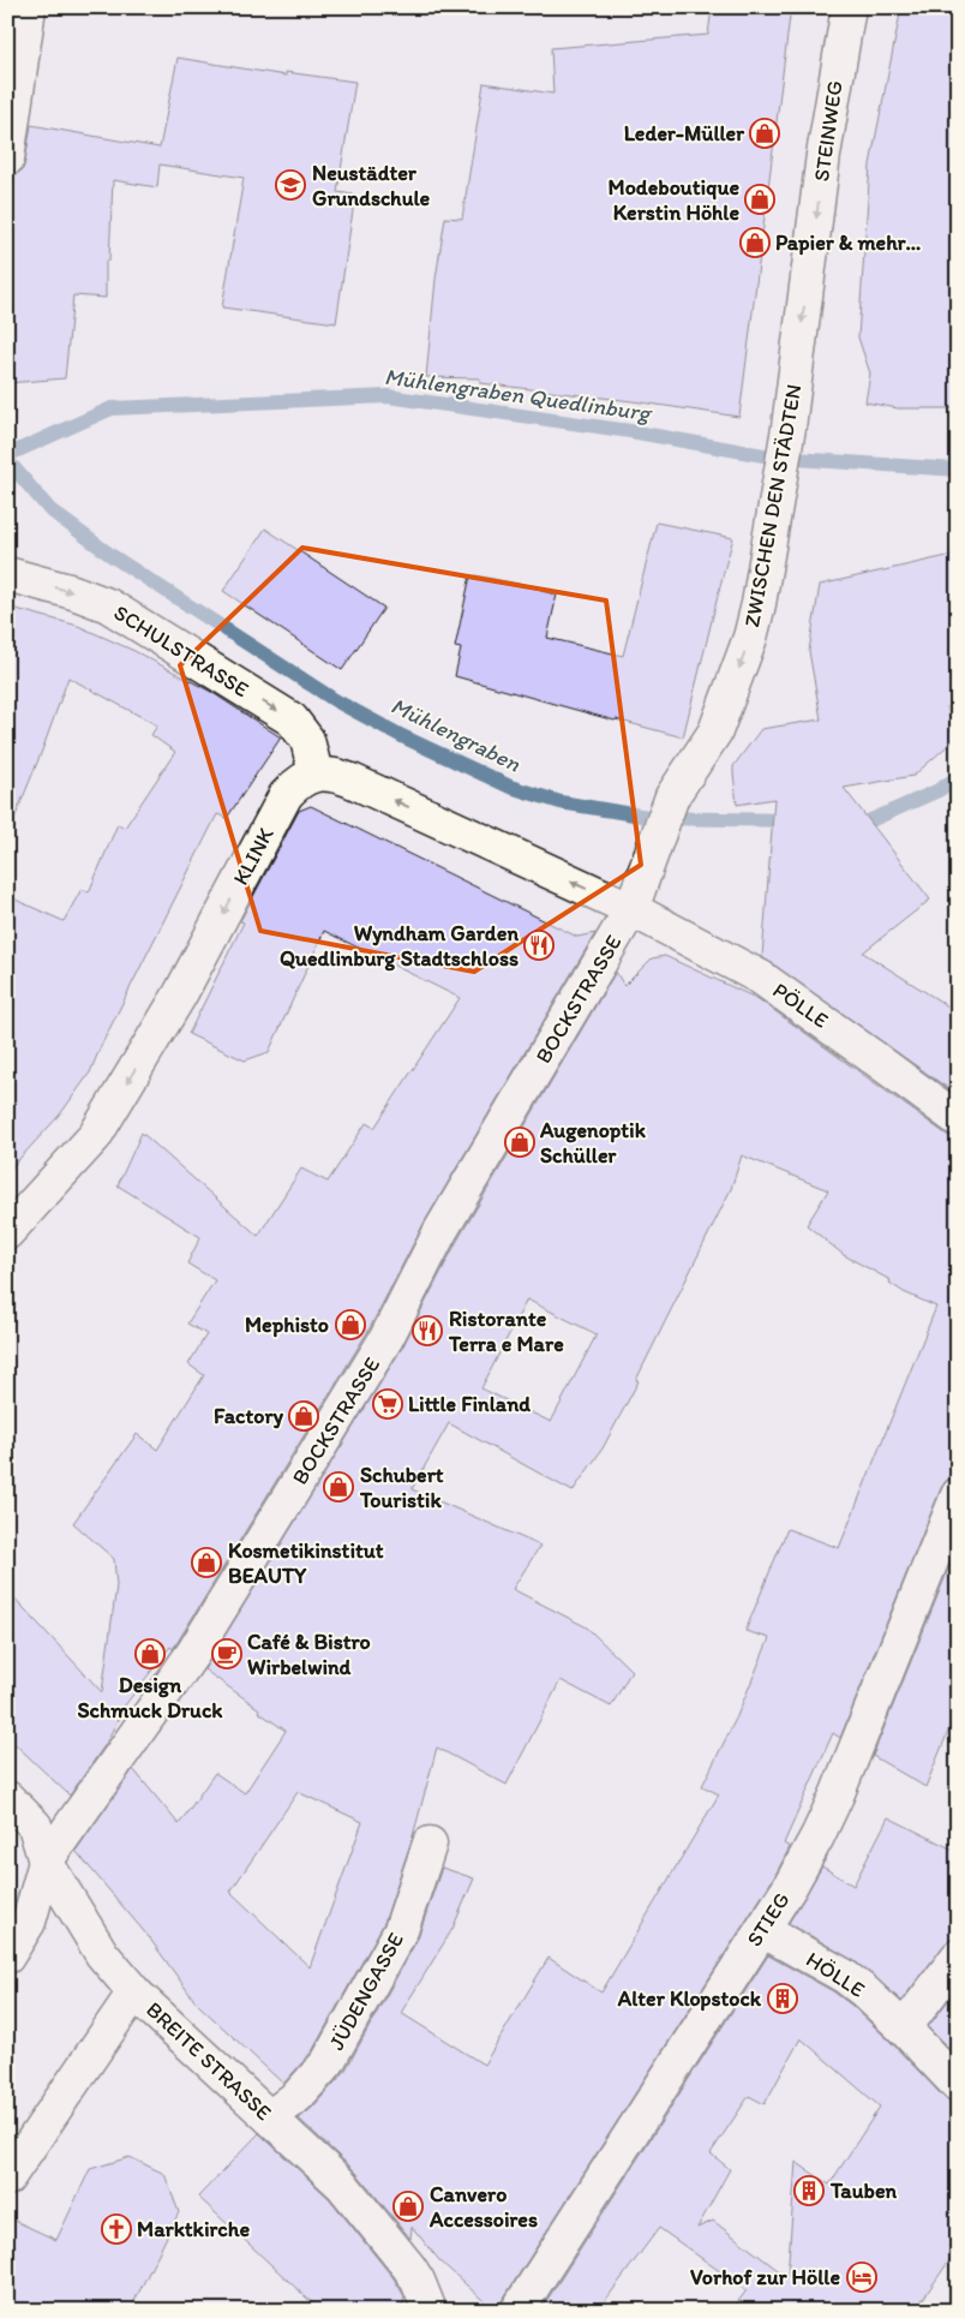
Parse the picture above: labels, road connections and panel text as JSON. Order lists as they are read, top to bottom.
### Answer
{
  "streets": {
    "street": [
      "STEINWEG",
      "ZWISCHEN DEN STÄDTEN",
      "SCHULSTRASSE",
      "KLINK",
      "BOCKSTRASSE",
      "PÖLLE",
      "STIEG",
      "HÖLLE",
      "JÜDENGASSE",
      "BREITE STRASSE"
    ]
  },
  "crossings": [
    ["STEINWEG", "ZWISCHEN DEN STÄDTEN"],
    ["ZWISCHEN DEN STÄDTEN", "BOCKSTRASSE"],
    ["ZWISCHEN DEN STÄDTEN", "PÖLLE"],
    ["SCHULSTRASSE", "KLINK"],
    ["BOCKSTRASSE", "PÖLLE"],
    ["BOCKSTRASSE", "BREITE STRASSE"],
    ["STIEG", "HÖLLE"],
    ["JÜDENGASSE", "BREITE STRASSE"]
  ],
  "one_way": [
    "STEINWEG",
    "ZWISCHEN DEN STÄDTEN",
    "SCHULSTRASSE",
    "KLINK"
  ],
  "water": ["Mühlengraben Quedlinburg", "Mühlengraben"],
  "places": {
    "shop": [
      "Leder-Müller",
      "Modeboutique Kerstin Höhle",
      "Papier & mehr…",
      "Augenoptik Schüller",
      "Mephisto",
      "Factory",
      "Schubert Touristik",
      "Kosmetikinstitut BEAUTY",
      "Design Schmuck Druck",
      "Canvero Accessoires"
    ],
    "school or university": ["Neustädter Grundschule"],
    "restaurant": ["Wyndham Garden Quedlinburg Stadtschloss", "Ristorante Terra e Mare"],
    "supermarket": ["Little Finland"],
    "cafe": ["Café & Bistro Wirbelwind"],
    "building": ["Alter Klopstock", "Tauben"],
    "church": ["Marktkirche"],
    "hotel": ["Vorhof zur Hölle"]
  }
}
